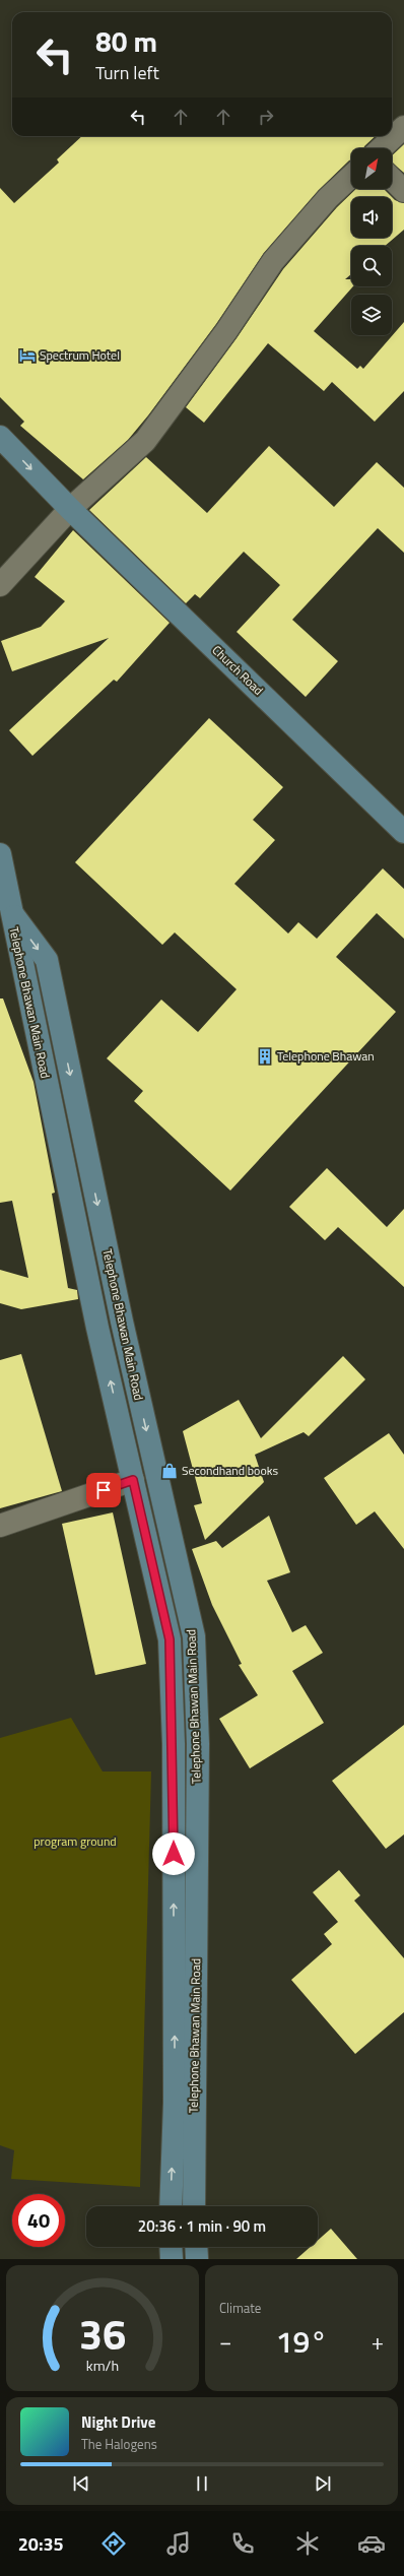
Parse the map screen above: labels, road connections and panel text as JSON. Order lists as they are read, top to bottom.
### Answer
{
  "streets": {
    "street": ["Church Road", "Telephone Bhawan Main Road"]
  },
  "parks": ["program ground"],
  "places": {
    "hotel": ["Spectrum Hotel"],
    "building": ["Telephone Bhawan"],
    "shop": ["Secondhand books"]
  },
  "north": "top right",
  "page": {
    "turn": ["80 m", "Turn left"],
    "limit": "40",
    "trip": "20:36 · 1 min · 90 m",
    "tile": "Climate",
    "heat": ["−", "19°", "+"],
    "song": ["Night Drive", "The Halogens"],
    "tabs": "20:35",
    "gauge": ["36", "km/h"]
  }
}
